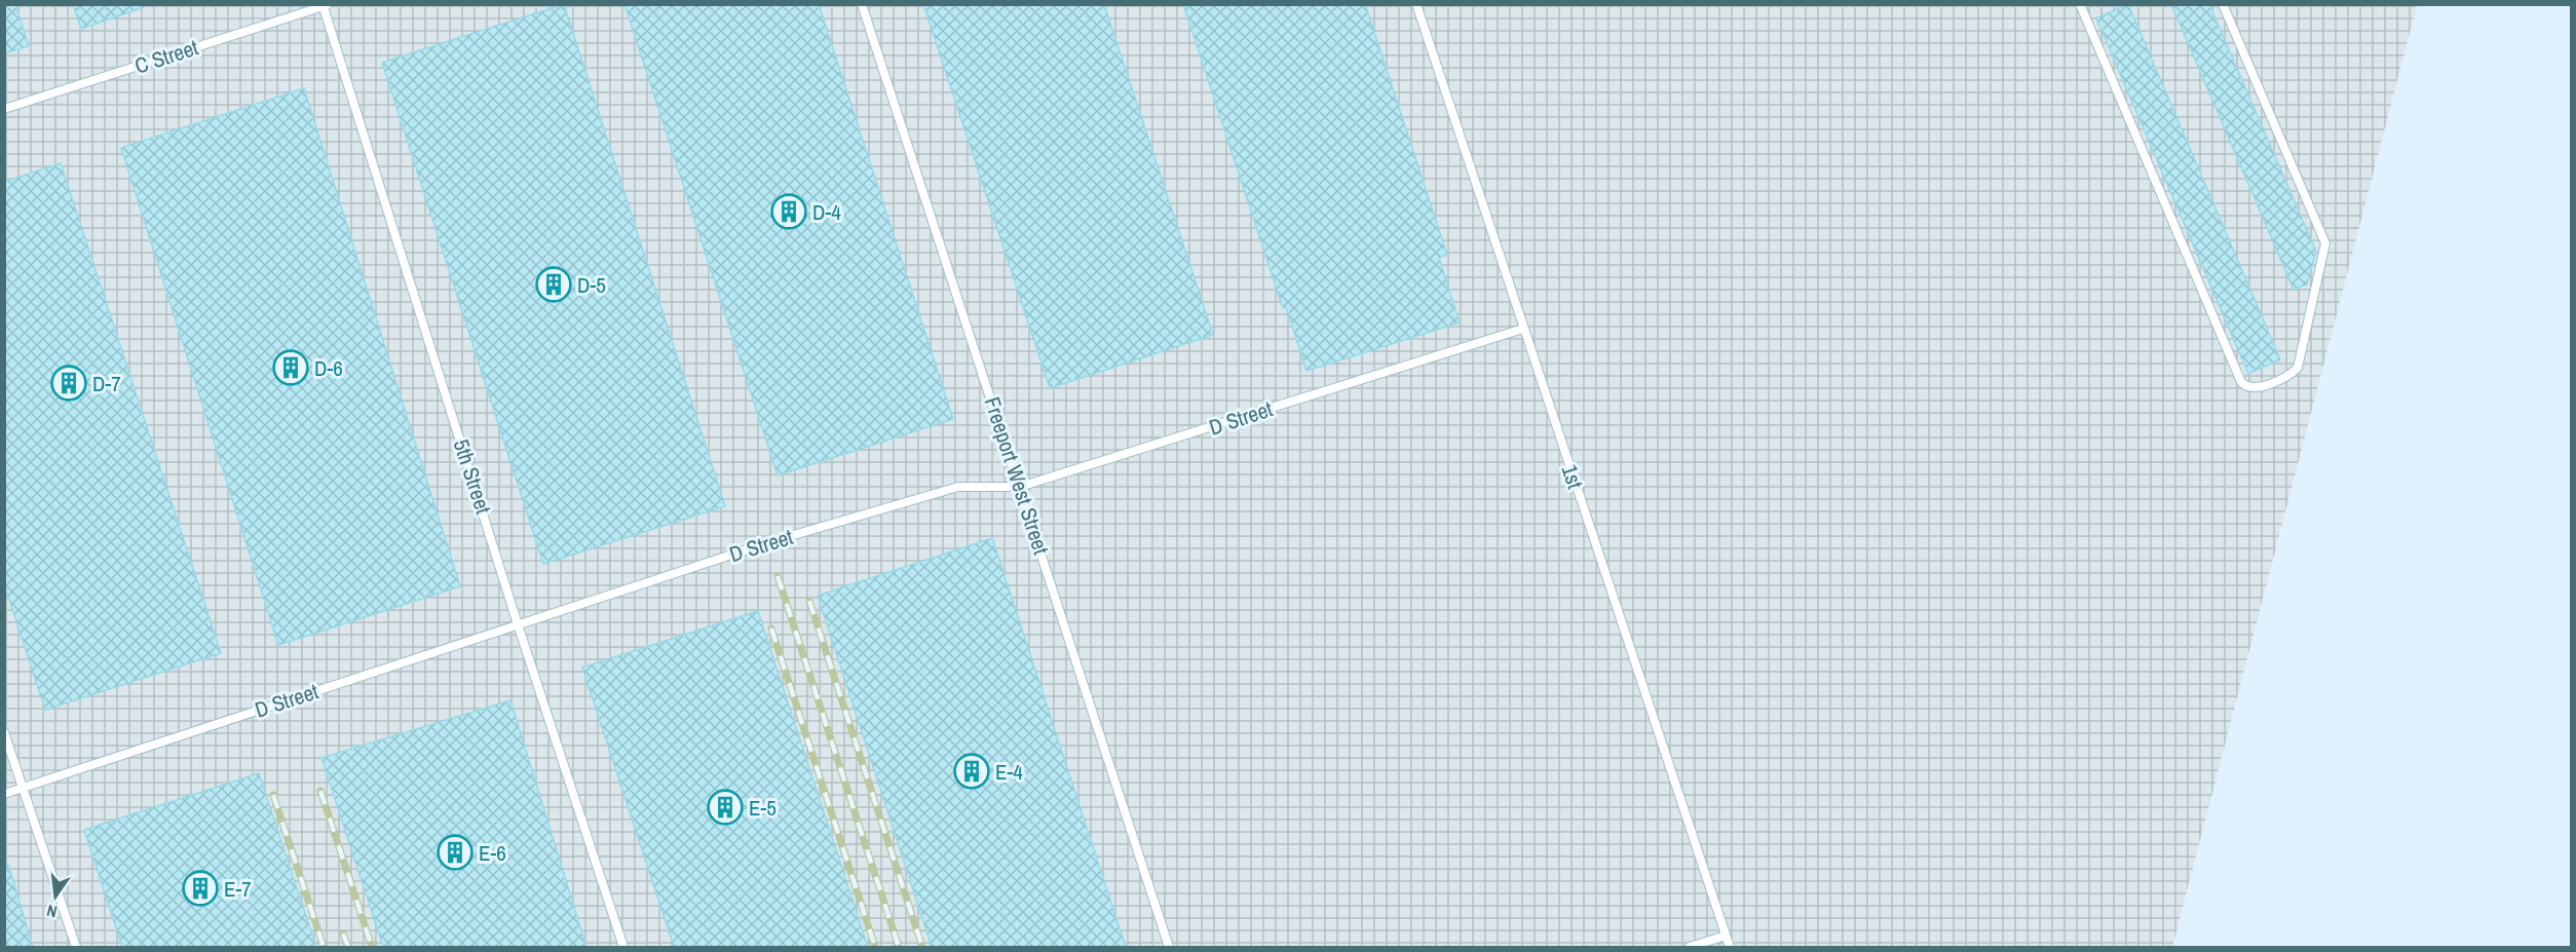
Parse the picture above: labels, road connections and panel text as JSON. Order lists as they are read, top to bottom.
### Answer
{
  "streets": {
    "lane": [
      "C Street",
      "D Street",
      "Freeport West Street",
      "5th Street",
      "1st"
    ]
  },
  "crossings": [
    ["C Street", "5th Street"],
    ["D Street", "Freeport West Street"],
    ["D Street", "5th Street"],
    ["D Street", "1st"]
  ],
  "places": {
    "building": [
      "D-4",
      "D-5",
      "D-6",
      "D-7",
      "E-4",
      "E-5",
      "E-6",
      "E-7"
    ]
  },
  "north": "bottom"
}
